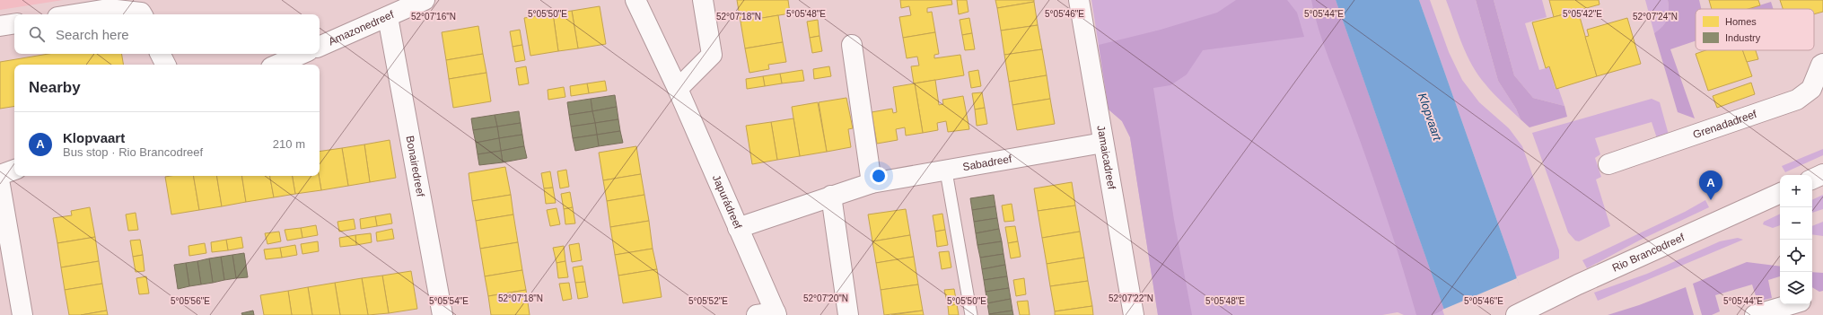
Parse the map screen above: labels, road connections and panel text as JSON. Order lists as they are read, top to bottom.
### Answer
{
  "streets": {
    "street": [
      "Amazonedreef",
      "Grenadadreef",
      "Jamaicadreef",
      "Sabadreef",
      "Bonairedreef",
      "Japurádreef",
      "Rio Brancodreef"
    ]
  },
  "crossings": [
    ["Amazonedreef", "Bonairedreef"],
    ["Jamaicadreef", "Sabadreef"],
    ["Sabadreef", "Japurádreef"]
  ],
  "water": ["Klopvaart"],
  "legend": ["Homes", "Industry"],
  "page": {
    "search": "Search here",
    "heading": "Nearby",
    "list": [
      {
        "mark": "A",
        "name": "Klopvaart",
        "note": "Bus stop · Rio Brancodreef",
        "value": "210 m"
      }
    ],
    "pins": "A",
    "map_buttons": ["+", "−"]
  },
  "coordinates": [
    "5°05'50\"E",
    "5°05'46\"E",
    "5°05'44\"E",
    "5°05'42\"E",
    "5°05'48\"E",
    "52°07'18\"N",
    "52°07'24\"N",
    "52°07'16\"N",
    "52°07'20\"N",
    "52°07'22\"N",
    "5°05'56\"E",
    "5°05'54\"E",
    "5°05'52\"E"
  ]
}
